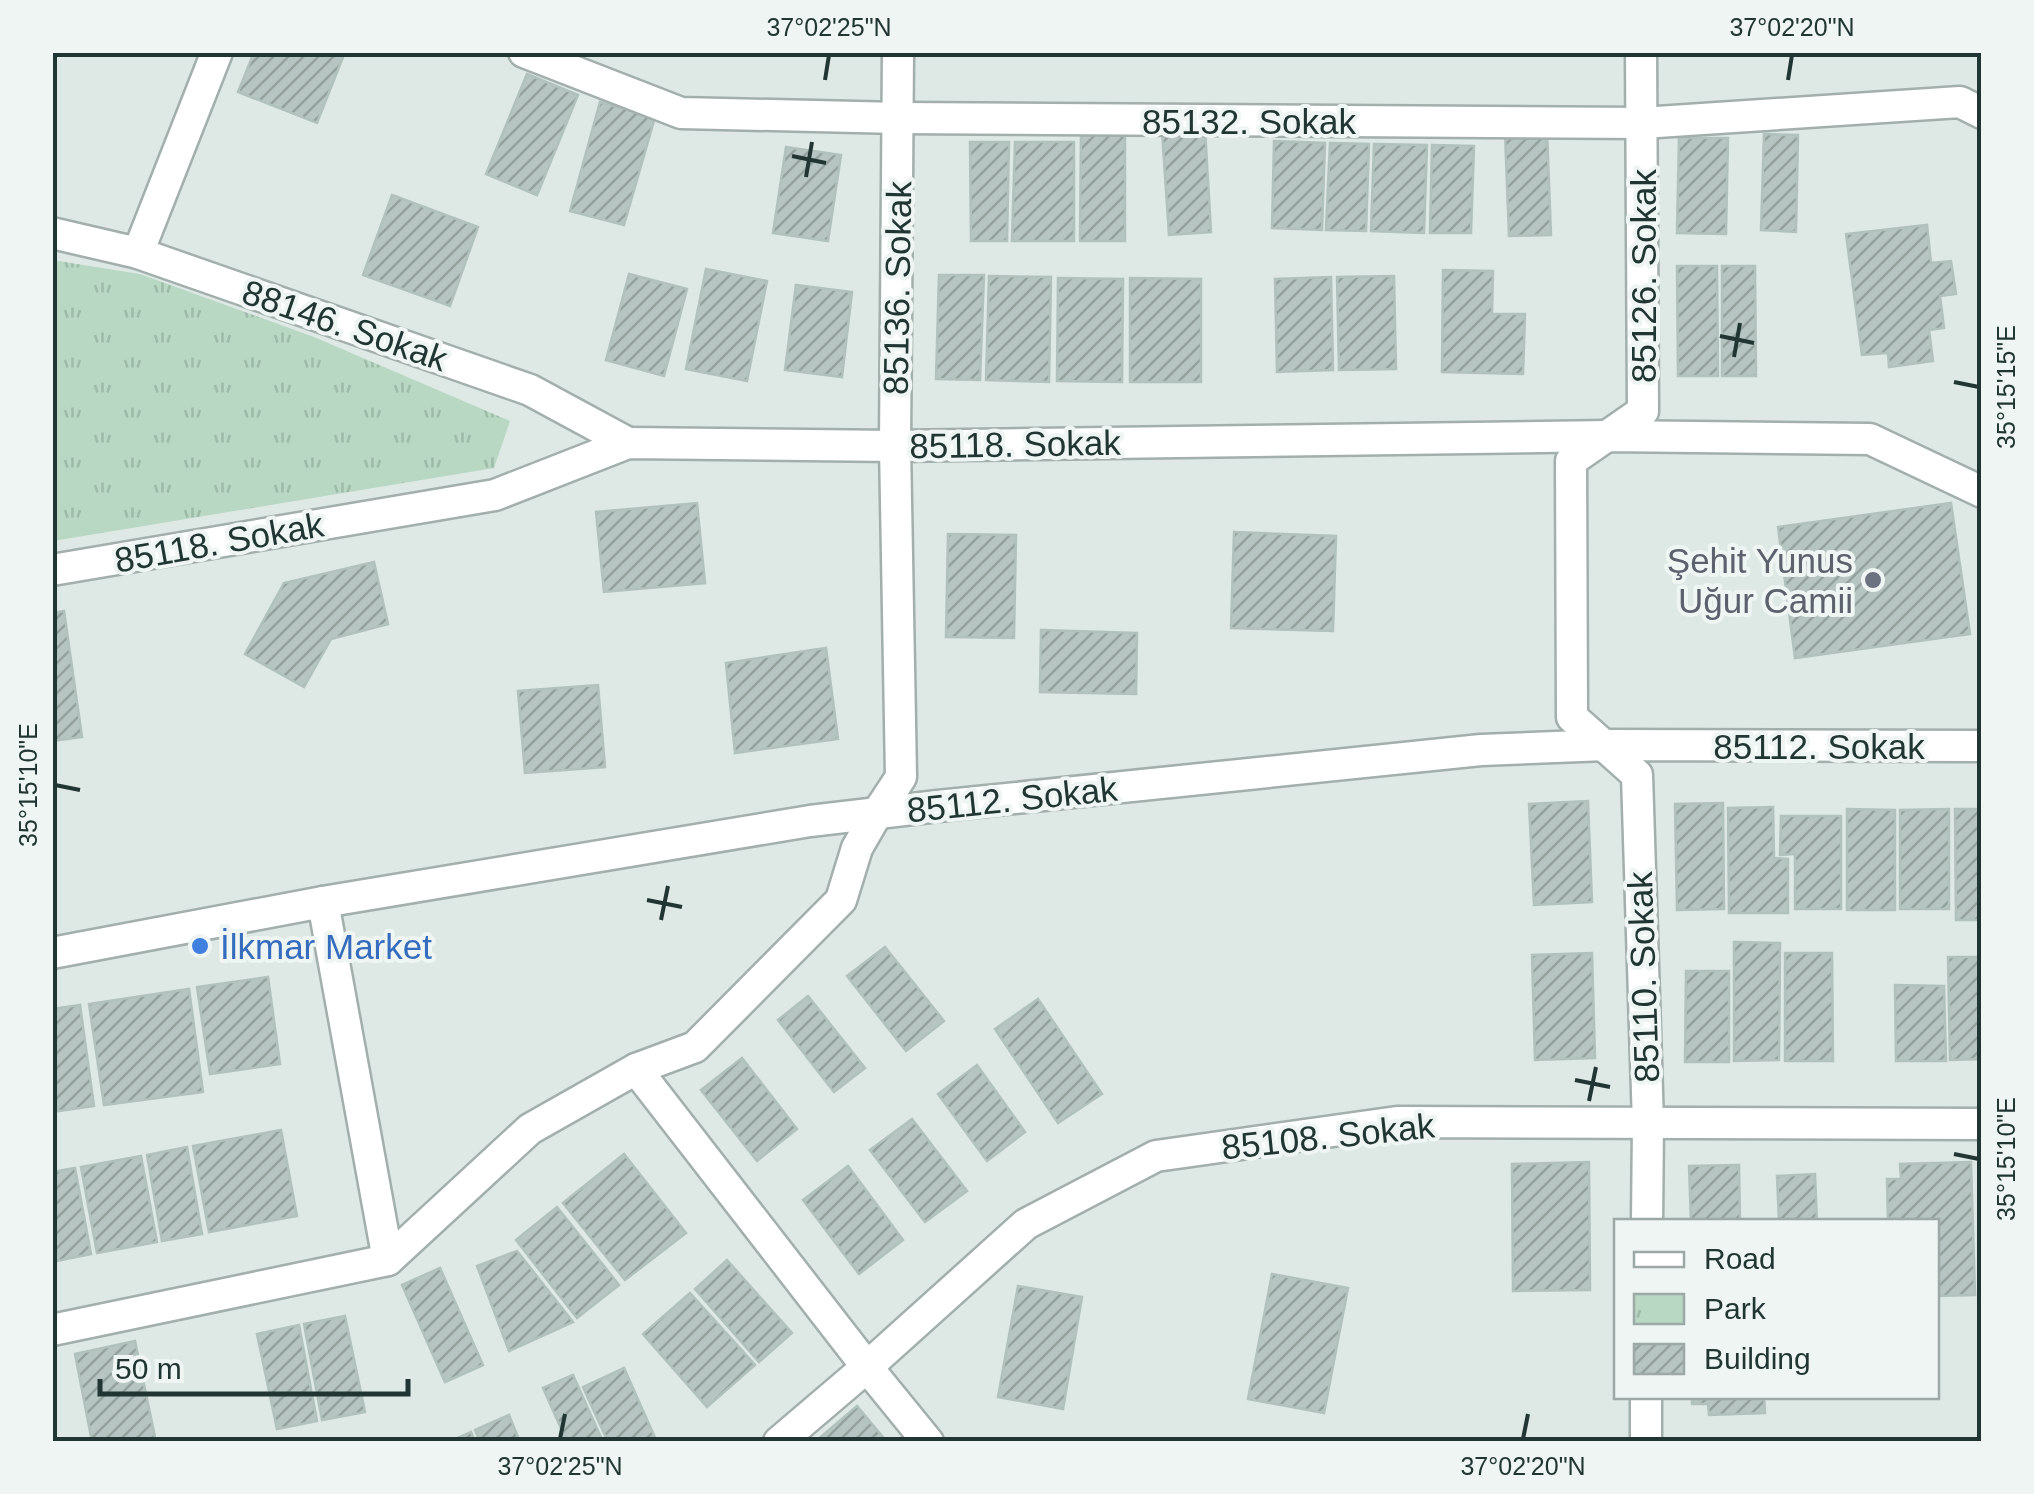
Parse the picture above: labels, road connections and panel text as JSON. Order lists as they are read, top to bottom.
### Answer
{
  "streets": {
    "street": [
      "85132. Sokak",
      "85126. Sokak",
      "85136. Sokak",
      "88146. Sokak",
      "85118. Sokak",
      "85112. Sokak",
      "85110. Sokak",
      "85108. Sokak"
    ]
  },
  "crossings": [
    ["85132. Sokak", "85126. Sokak"],
    ["85132. Sokak", "85136. Sokak"],
    ["85126. Sokak", "85118. Sokak"],
    ["85126. Sokak", "85112. Sokak"],
    ["85126. Sokak", "85110. Sokak"],
    ["85136. Sokak", "85118. Sokak"],
    ["85136. Sokak", "85112. Sokak"],
    ["88146. Sokak", "85118. Sokak"],
    ["85112. Sokak", "85110. Sokak"],
    ["85110. Sokak", "85108. Sokak"]
  ],
  "places": ["Şehit Yunus Uğur Camii", "İlkmar Market"],
  "legend": ["Road", "Park", "Building"],
  "scale_bar": "50 m",
  "coordinates": [
    "37°02'25\"N",
    "37°02'20\"N",
    "35°15'15\"E",
    "35°15'10\"E"
  ]
}
